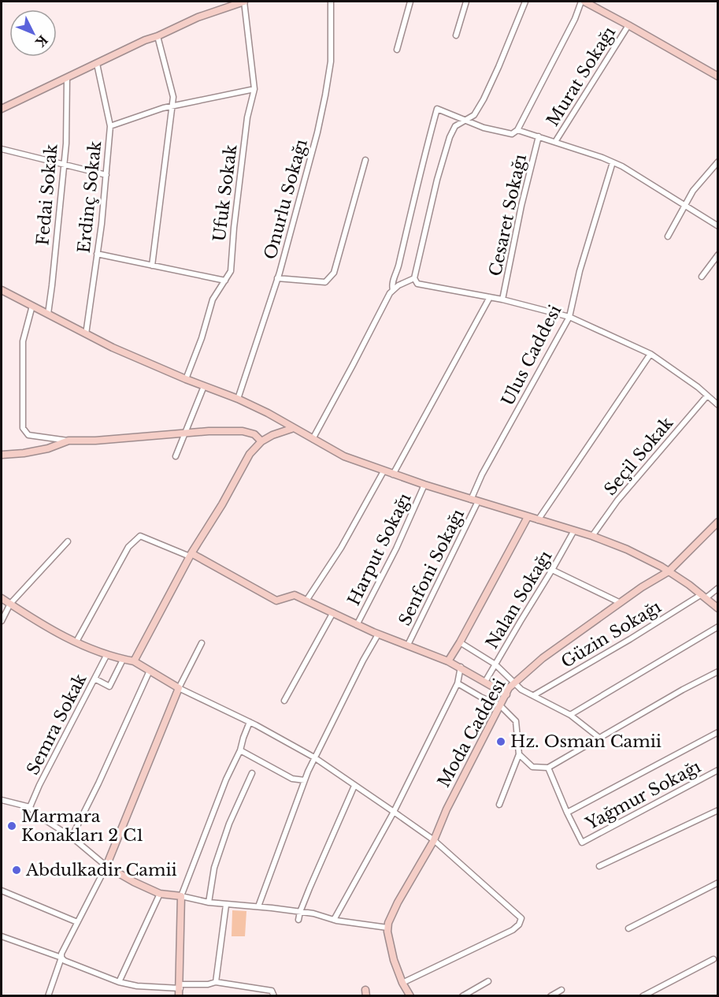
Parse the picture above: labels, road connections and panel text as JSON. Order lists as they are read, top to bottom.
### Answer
{
  "streets": {
    "street": [
      "Murat Sokağı",
      "Ufuk Sokak",
      "Fedai Sokak",
      "Erdinç Sokak",
      "Onurlu Sokağı",
      "Cesaret Sokağı",
      "Ulus Caddesi",
      "Seçil Sokak",
      "Harput Sokağı",
      "Senfoni Sokağı",
      "Nalan Sokağı",
      "Güzin Sokağı",
      "Semra Sokak",
      "Moda Caddesi",
      "Yağmur Sokağı"
    ]
  },
  "crossings": [
    ["Ulus Caddesi", "Senfoni Sokağı"]
  ],
  "places": ["Hz. Osman Camii", "Marmara Konakları 2 C1", "Abdulkadir Camii"],
  "north": "bottom right"
}
